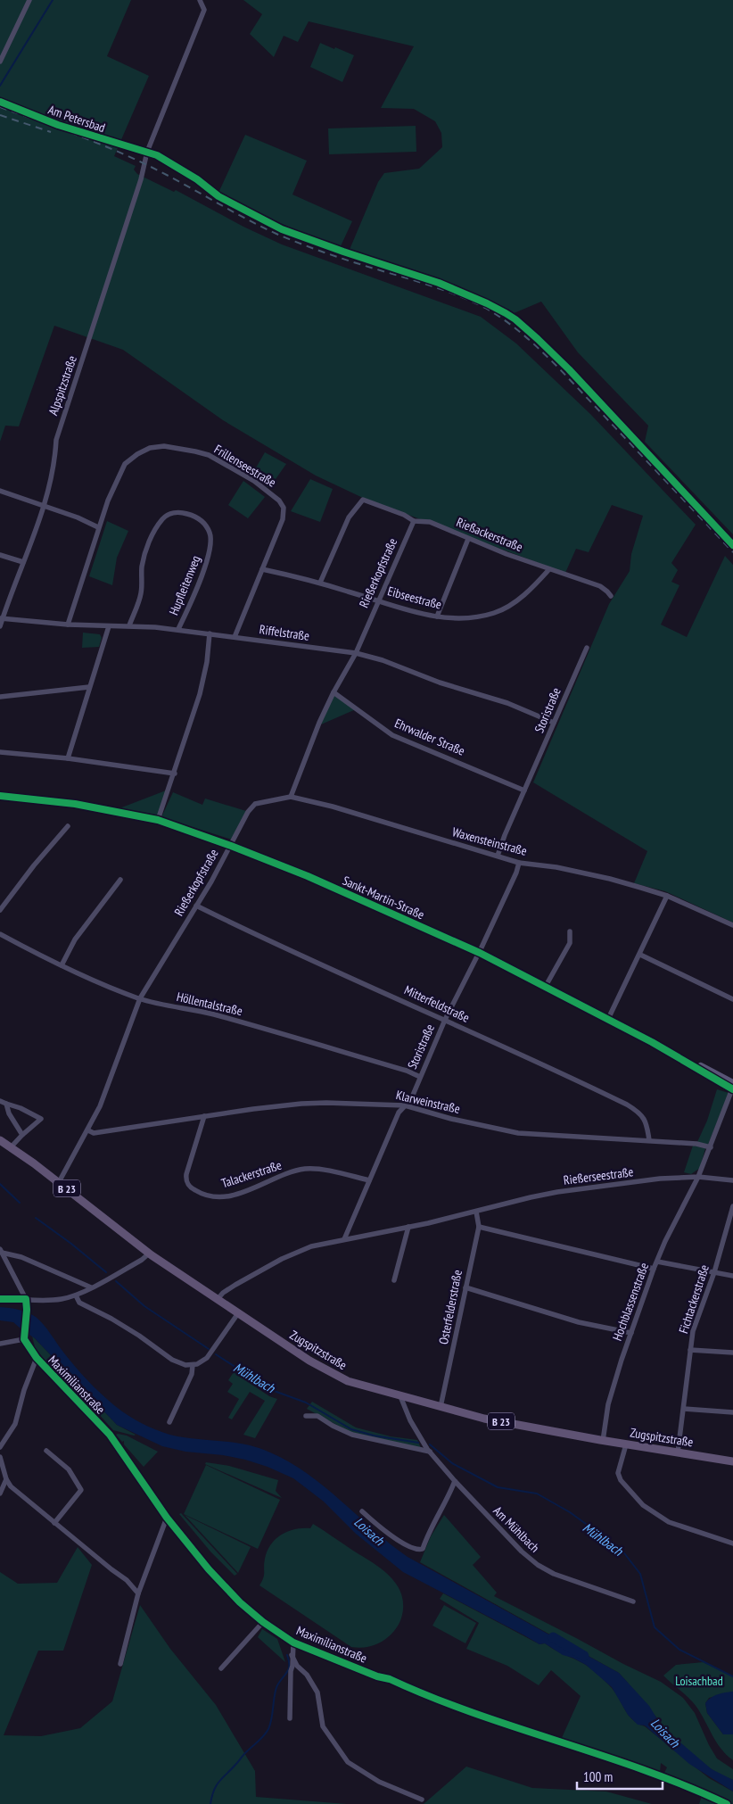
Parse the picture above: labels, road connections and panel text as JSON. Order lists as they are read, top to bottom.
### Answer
{
  "streets": {
    "main road": ["Sankt-Martin-Straße", "B 23", "Zugspitzstraße"],
    "street": [
      "Am Petersbad",
      "Alpspitzstraße",
      "Frillenseestraße",
      "Rießackerstraße",
      "Rießerkopfstraße",
      "Hupfleitenweg",
      "Eibseestraße",
      "Riffelstraße",
      "Storistraße",
      "Ehrwalder Straße",
      "Waxensteinstraße",
      "Höllentalstraße",
      "Mitterfeldstraße",
      "Klarweinstraße",
      "Talackerstraße",
      "Rießerseestraße",
      "Fichtackerstraße",
      "Hochblassenstraße",
      "Osterfelderstraße",
      "Maximilianstraße",
      "Am Mühlbach"
    ]
  },
  "crossings": [
    ["Am Petersbad", "Alpspitzstraße"],
    ["Alpspitzstraße", "Riffelstraße"],
    ["Frillenseestraße", "Eibseestraße"],
    ["Frillenseestraße", "Riffelstraße"],
    ["Rießackerstraße", "Rießerkopfstraße"],
    ["Rießackerstraße", "Eibseestraße"],
    ["Rießerkopfstraße", "Eibseestraße"],
    ["Rießerkopfstraße", "Riffelstraße"],
    ["Rießerkopfstraße", "Ehrwalder Straße"],
    ["Rießerkopfstraße", "Waxensteinstraße"],
    ["Rießerkopfstraße", "Sankt-Martin-Straße"],
    ["Rießerkopfstraße", "Höllentalstraße"],
    ["Rießerkopfstraße", "Mitterfeldstraße"],
    ["Rießerkopfstraße", "Klarweinstraße"],
    ["Rießerkopfstraße", "Zugspitzstraße"],
    ["Hupfleitenweg", "Riffelstraße"],
    ["Riffelstraße", "Storistraße"],
    ["Storistraße", "Ehrwalder Straße"],
    ["Storistraße", "Waxensteinstraße"],
    ["Storistraße", "Sankt-Martin-Straße"],
    ["Storistraße", "Höllentalstraße"],
    ["Storistraße", "Mitterfeldstraße"],
    ["Storistraße", "Klarweinstraße"],
    ["Storistraße", "Talackerstraße"],
    ["Storistraße", "Rießerseestraße"],
    ["Mitterfeldstraße", "Klarweinstraße"],
    ["Klarweinstraße", "Talackerstraße"],
    ["Rießerseestraße", "Hochblassenstraße"],
    ["Rießerseestraße", "Osterfelderstraße"],
    ["Rießerseestraße", "Zugspitzstraße"],
    ["Fichtackerstraße", "Zugspitzstraße"],
    ["Hochblassenstraße", "Zugspitzstraße"],
    ["Osterfelderstraße", "Zugspitzstraße"],
    ["Zugspitzstraße", "Am Mühlbach"]
  ],
  "water": ["Mühlbach", "Loisach"],
  "parks": ["Loisachbad"],
  "scale_bar": "100 m"
}
